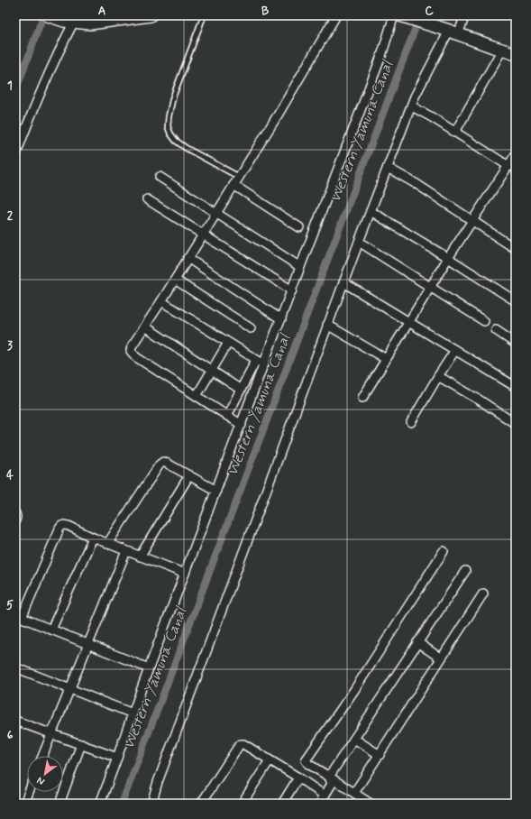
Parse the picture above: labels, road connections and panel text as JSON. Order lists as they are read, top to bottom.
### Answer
{
  "water": ["Western Yamuna Canal"],
  "north": "bottom left",
  "grid": {
    "columns": ["A", "B", "C"],
    "rows": [
      "1",
      "2",
      "3",
      "4",
      "5",
      "6"
    ]
  }
}
